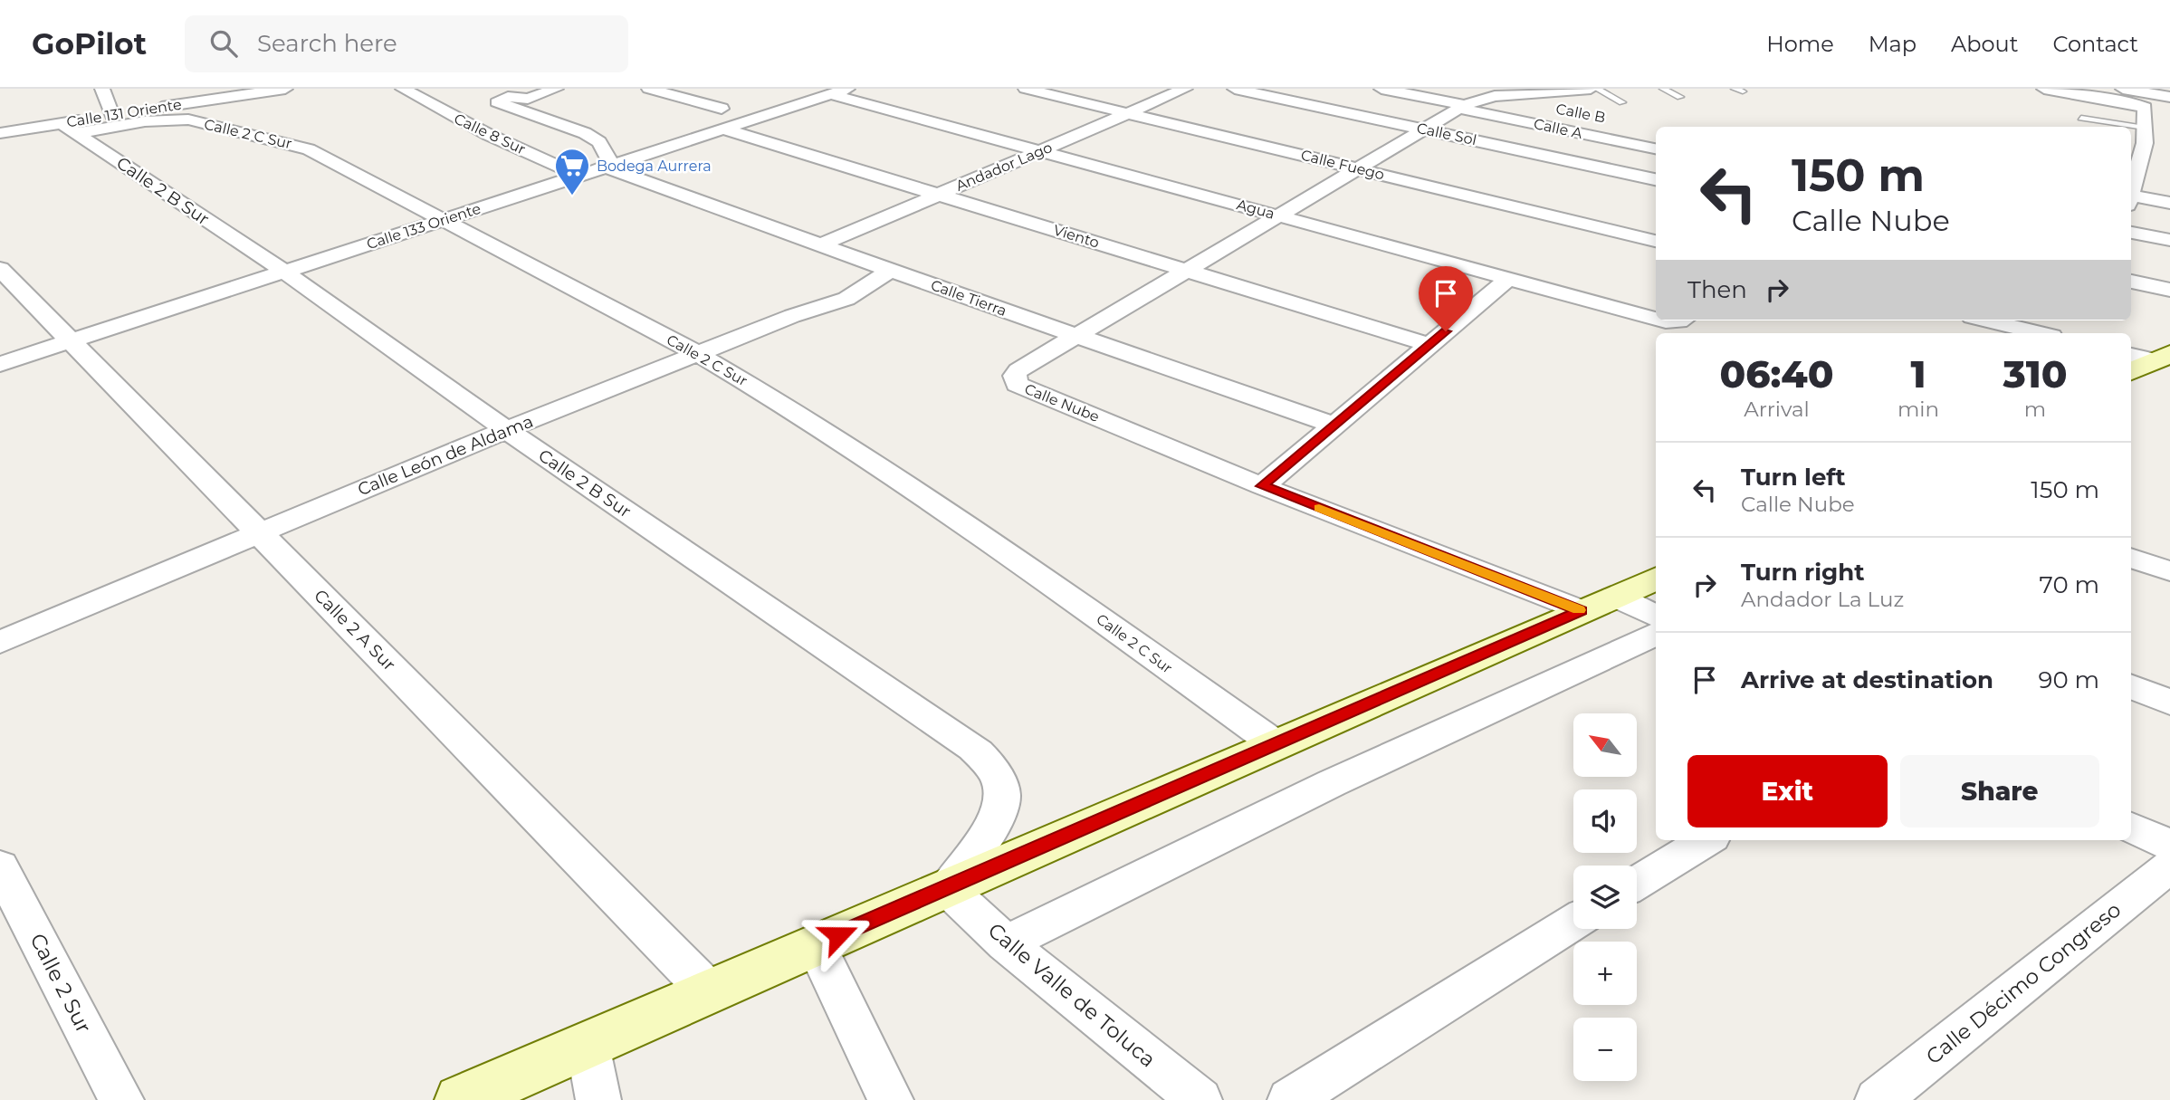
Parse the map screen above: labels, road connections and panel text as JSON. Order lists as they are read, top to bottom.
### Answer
{
  "streets": {
    "street": [
      "Calle 131 Oriente",
      "Calle B",
      "Calle A",
      "Calle 2 C Sur",
      "Calle 8 Sur",
      "Calle Sol",
      "Calle Fuego",
      "Andador Lago",
      "Calle 2 B Sur",
      "Agua",
      "Calle 133 Oriente",
      "Viento",
      "Calle Tierra",
      "Calle Nube",
      "Calle León de Aldama",
      "Calle 2 A Sur",
      "Calle 2 Sur",
      "Calle Décimo Congreso",
      "Calle Valle de Toluca"
    ]
  },
  "crossings": [
    ["Calle 131 Oriente", "Calle 2 C Sur"],
    ["Calle 131 Oriente", "Calle 2 B Sur"],
    ["Calle B", "Calle A"],
    ["Calle B", "Calle Nube"],
    ["Calle A", "Calle Nube"],
    ["Calle 2 C Sur", "Calle 2 B Sur"],
    ["Calle 2 C Sur", "Calle 133 Oriente"],
    ["Calle 2 C Sur", "Calle León de Aldama"],
    ["Calle 8 Sur", "Calle 133 Oriente"],
    ["Calle Sol", "Calle Nube"],
    ["Calle Fuego", "Andador Lago"],
    ["Calle Fuego", "Calle Nube"],
    ["Andador Lago", "Agua"],
    ["Andador Lago", "Viento"],
    ["Andador Lago", "Calle Tierra"],
    ["Calle 2 B Sur", "Calle 133 Oriente"],
    ["Calle 2 B Sur", "Calle León de Aldama"],
    ["Calle 2 B Sur", "Calle Valle de Toluca"],
    ["Agua", "Calle 133 Oriente"],
    ["Agua", "Calle Nube"],
    ["Calle 133 Oriente", "Viento"],
    ["Calle 133 Oriente", "Calle Tierra"],
    ["Calle 133 Oriente", "Calle 2 A Sur"],
    ["Viento", "Calle Nube"],
    ["Calle Tierra", "Calle Nube"],
    ["Calle Tierra", "Calle León de Aldama"],
    ["Calle León de Aldama", "Calle 2 A Sur"]
  ],
  "places": {
    "supermarket": ["Bodega Aurrera"]
  },
  "north": "top left",
  "page": {
    "header": "GoPilot",
    "search": "Search here",
    "nav": [
      "Home",
      "Map",
      "About",
      "Contact"
    ],
    "turn": ["150 m", "Calle Nube"],
    "then": "Then",
    "eta": [
      "06:40",
      "Arrival",
      "1",
      "min",
      "310",
      "m"
    ],
    "list": [
      {
        "name": "Turn left",
        "note": "Calle Nube",
        "value": "150 m"
      },
      {
        "name": "Turn right",
        "note": "Andador La Luz",
        "value": "70 m"
      },
      {
        "name": "Arrive at destination",
        "value": "90 m"
      }
    ],
    "map_buttons": ["+", "−"],
    "buttons": ["Exit", "Share"]
  }
}
